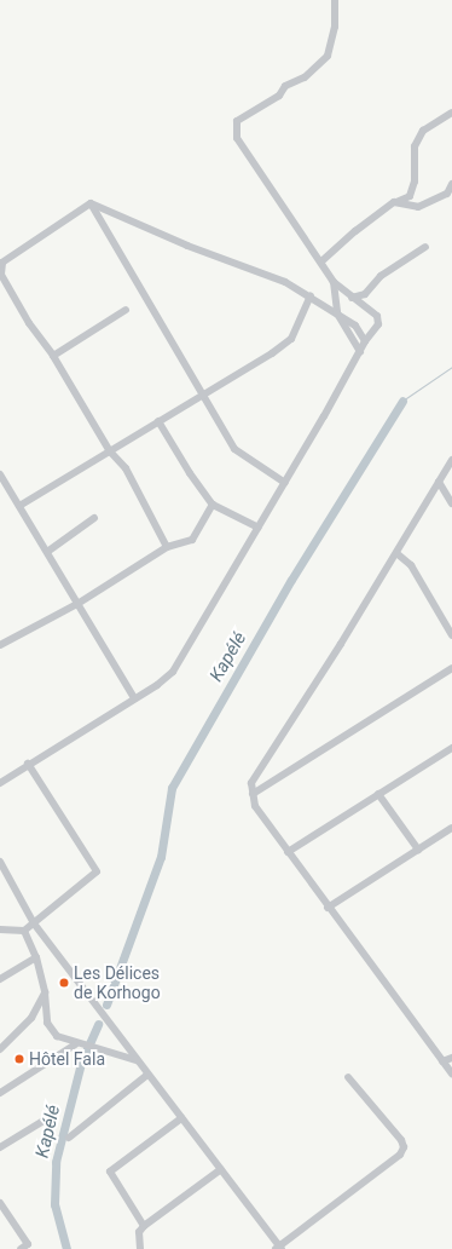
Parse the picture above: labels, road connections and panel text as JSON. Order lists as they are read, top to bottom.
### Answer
{
  "water": ["Kapélé"],
  "places": ["Les Délices de Korhogo", "Hôtel Fala"]
}
